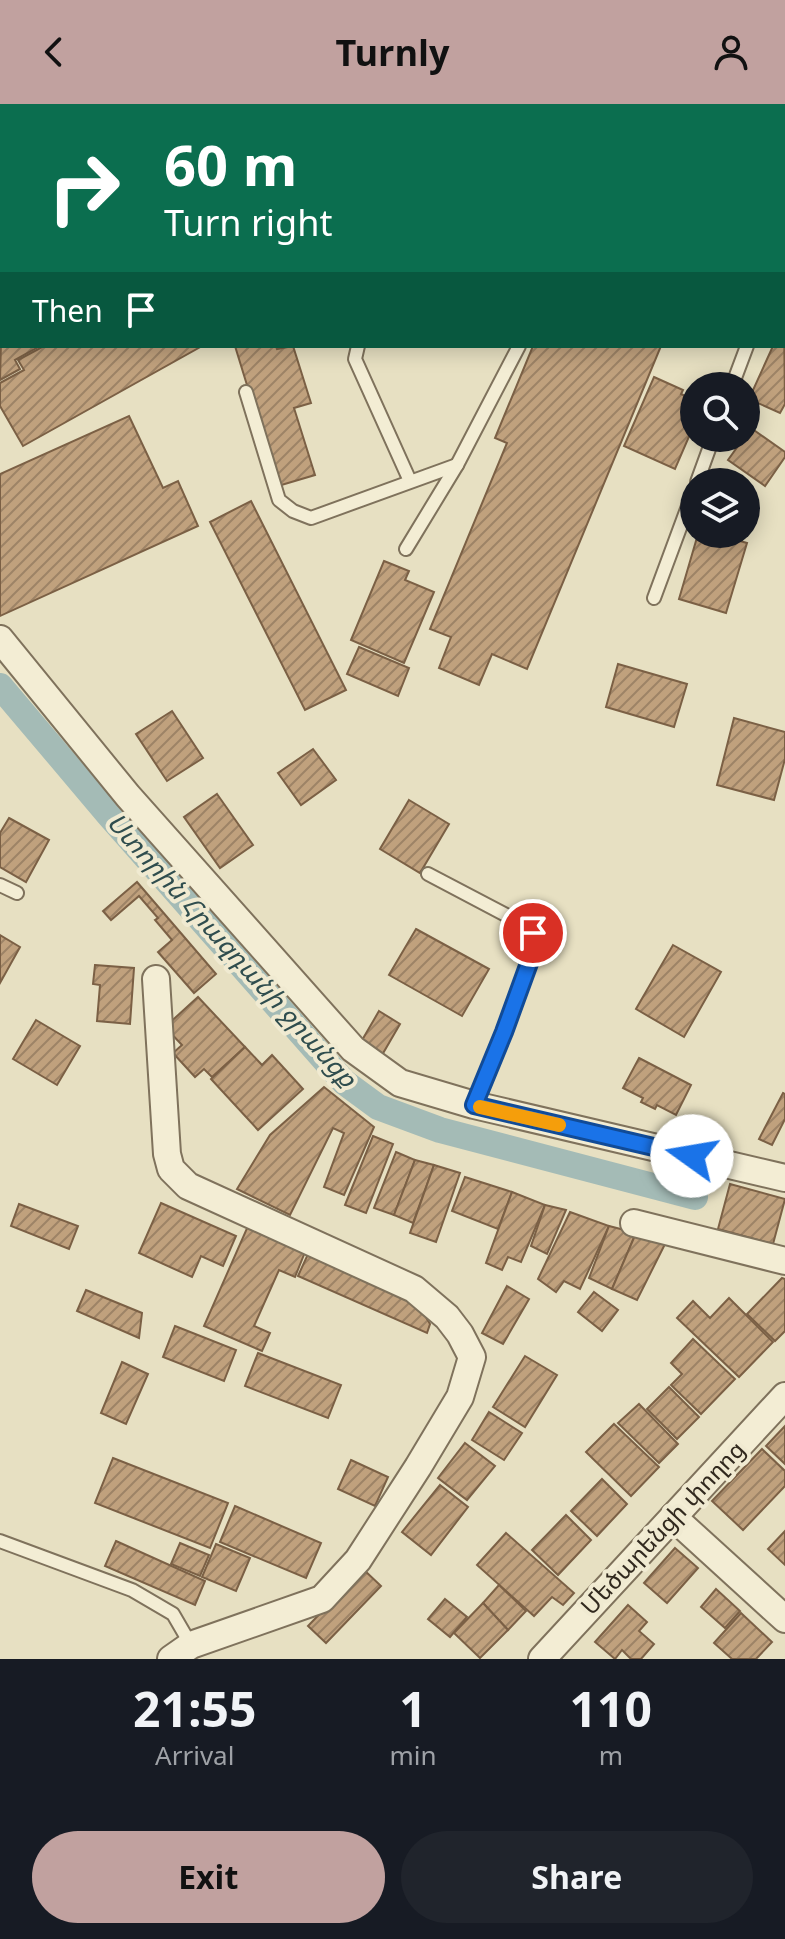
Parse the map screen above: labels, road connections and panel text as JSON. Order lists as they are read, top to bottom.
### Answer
{
  "streets": {
    "street": ["Մեծարենցի փողոց"]
  },
  "water": ["Ստորին Հրազդանի ջրանցք"],
  "page": {
    "header": "Turnly",
    "turn": ["60 m", "Turn right"],
    "then": "Then",
    "eta": [
      "21:55",
      "Arrival",
      "1",
      "min",
      "110",
      "m"
    ],
    "buttons": ["Exit", "Share"]
  }
}
